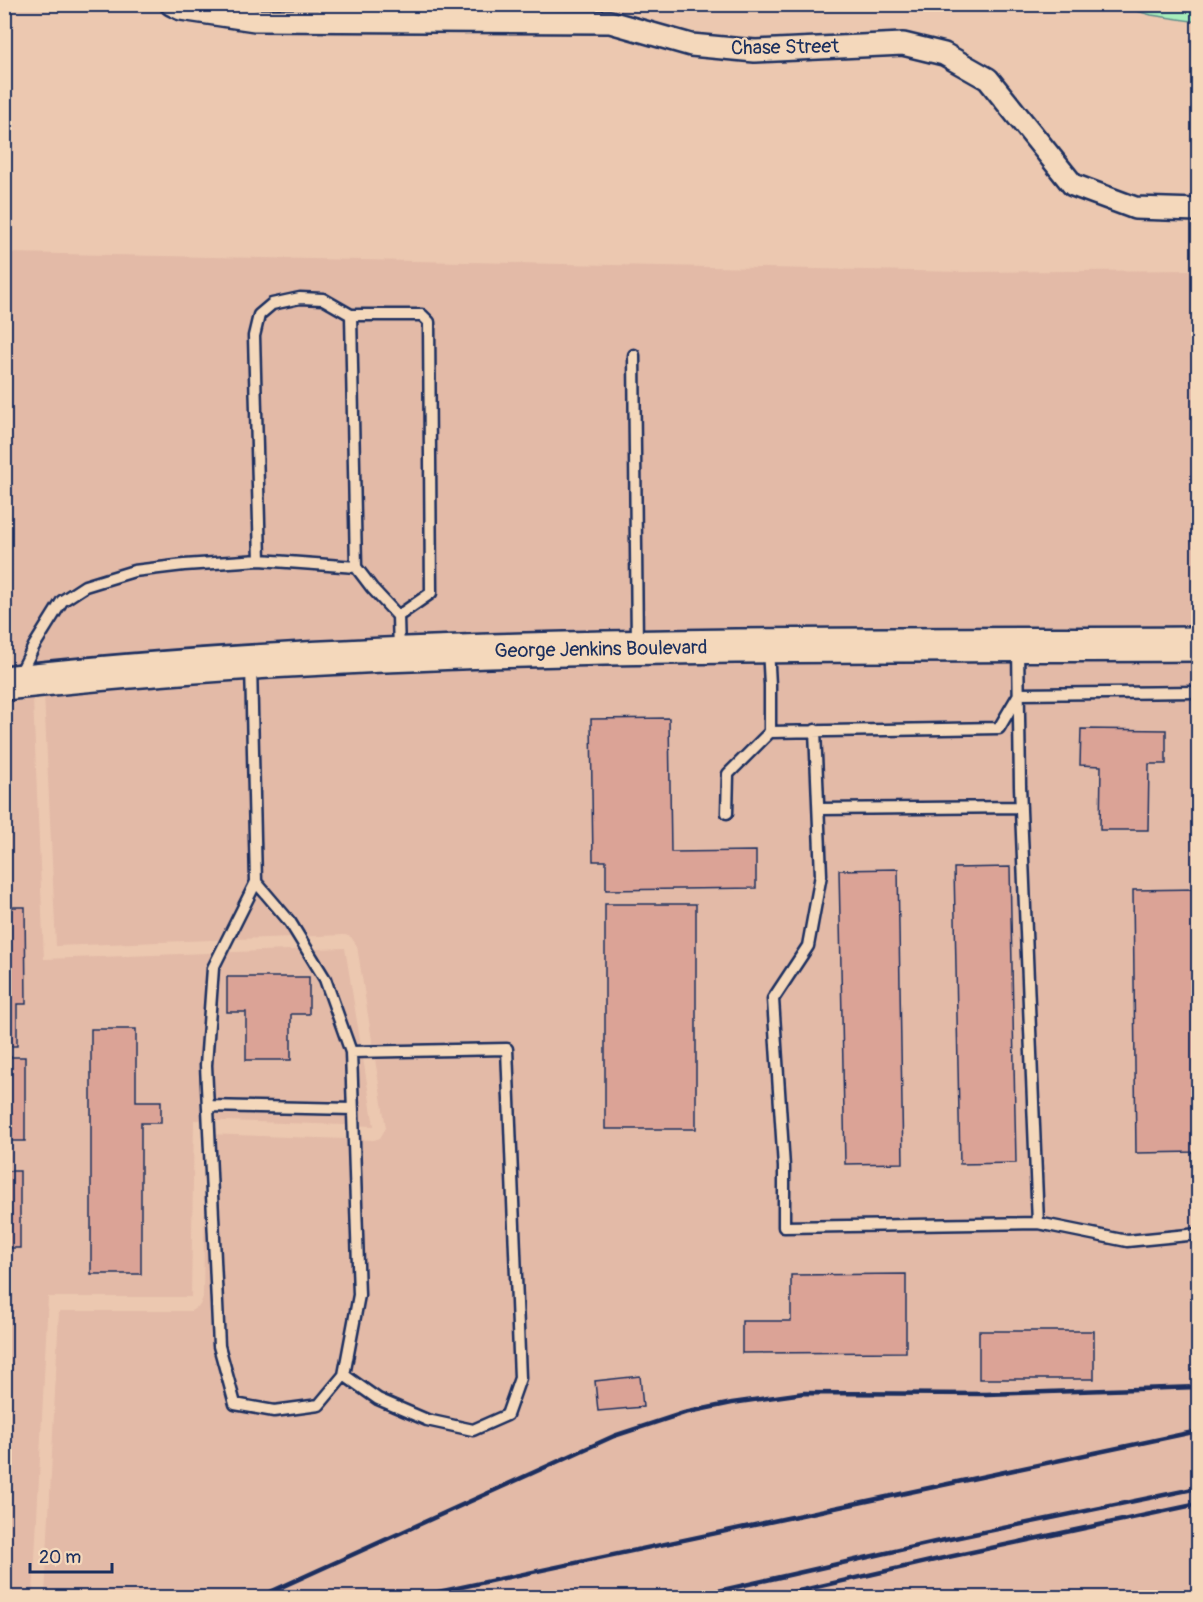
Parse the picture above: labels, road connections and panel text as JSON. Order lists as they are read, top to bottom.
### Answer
{
  "streets": {
    "main road": ["George Jenkins Boulevard"],
    "street": ["Chase Street"]
  },
  "scale_bar": "20 m"
}
